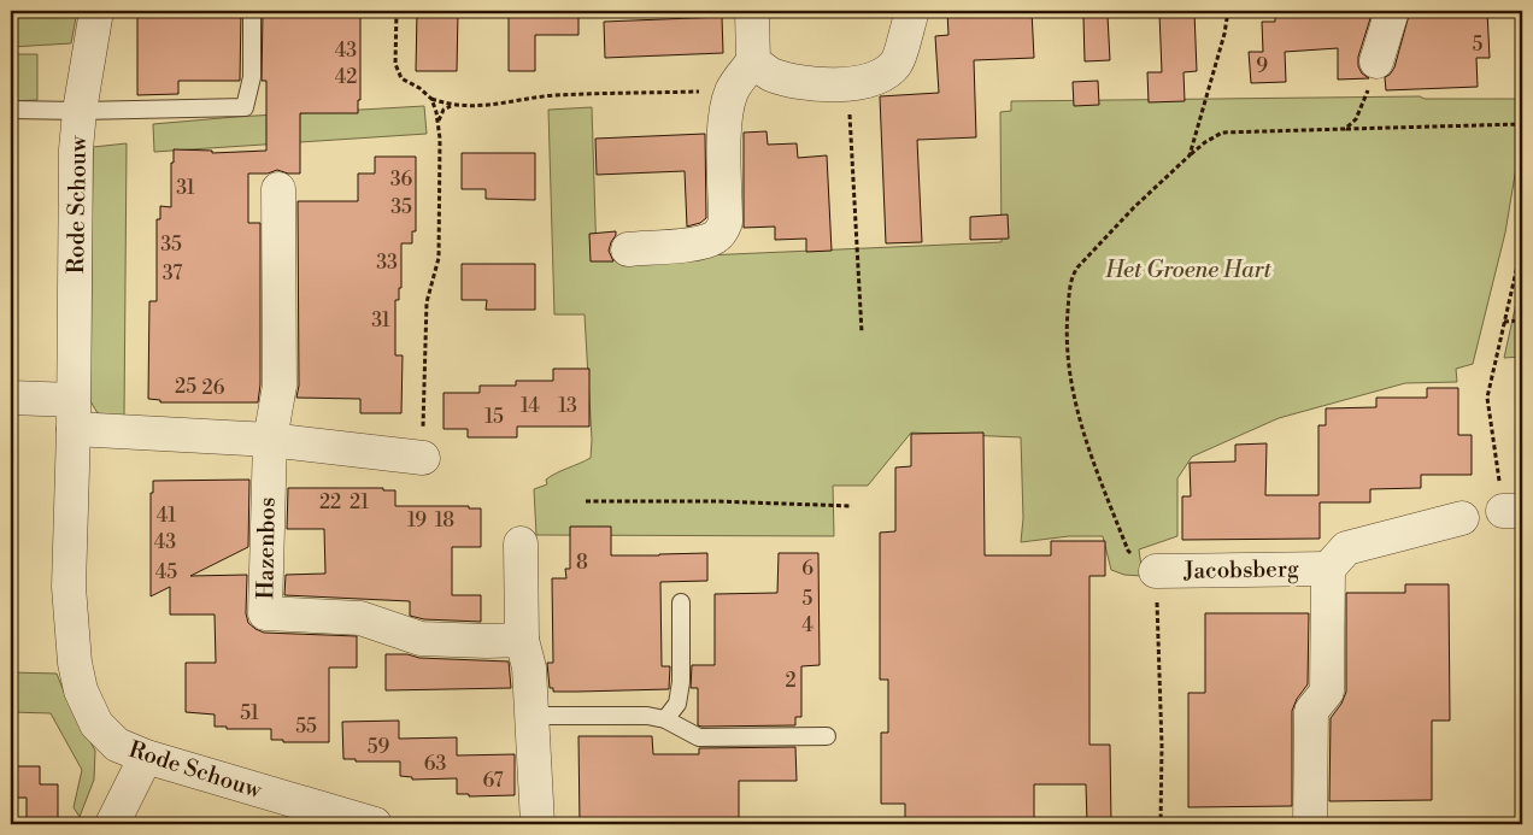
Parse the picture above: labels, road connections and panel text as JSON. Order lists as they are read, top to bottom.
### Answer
{
  "streets": {
    "street": ["Rode Schouw", "Hazenbos", "Jacobsberg"]
  },
  "parks": ["Het Groene Hart"],
  "house_numbers": [
    "5",
    "43",
    "9",
    "42",
    "36",
    "31",
    "35",
    "35",
    "33",
    "37",
    "31",
    "25",
    "26",
    "14",
    "13",
    "15",
    "22",
    "21",
    "41",
    "19",
    "18",
    "43",
    "8",
    "6",
    "45",
    "5",
    "4",
    "2",
    "51",
    "55",
    "59",
    "63",
    "67"
  ]
}
